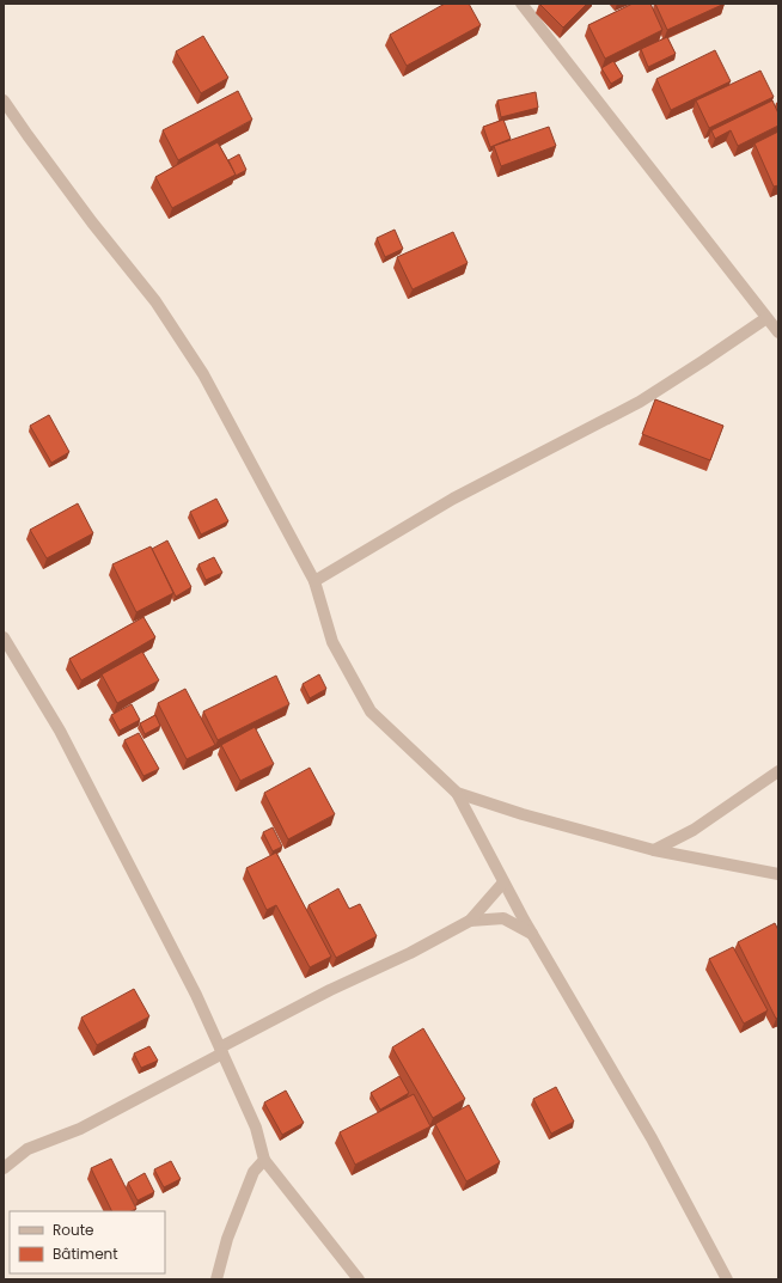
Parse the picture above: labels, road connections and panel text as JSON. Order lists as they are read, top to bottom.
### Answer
{
  "legend": ["Route", "Bâtiment"]
}
